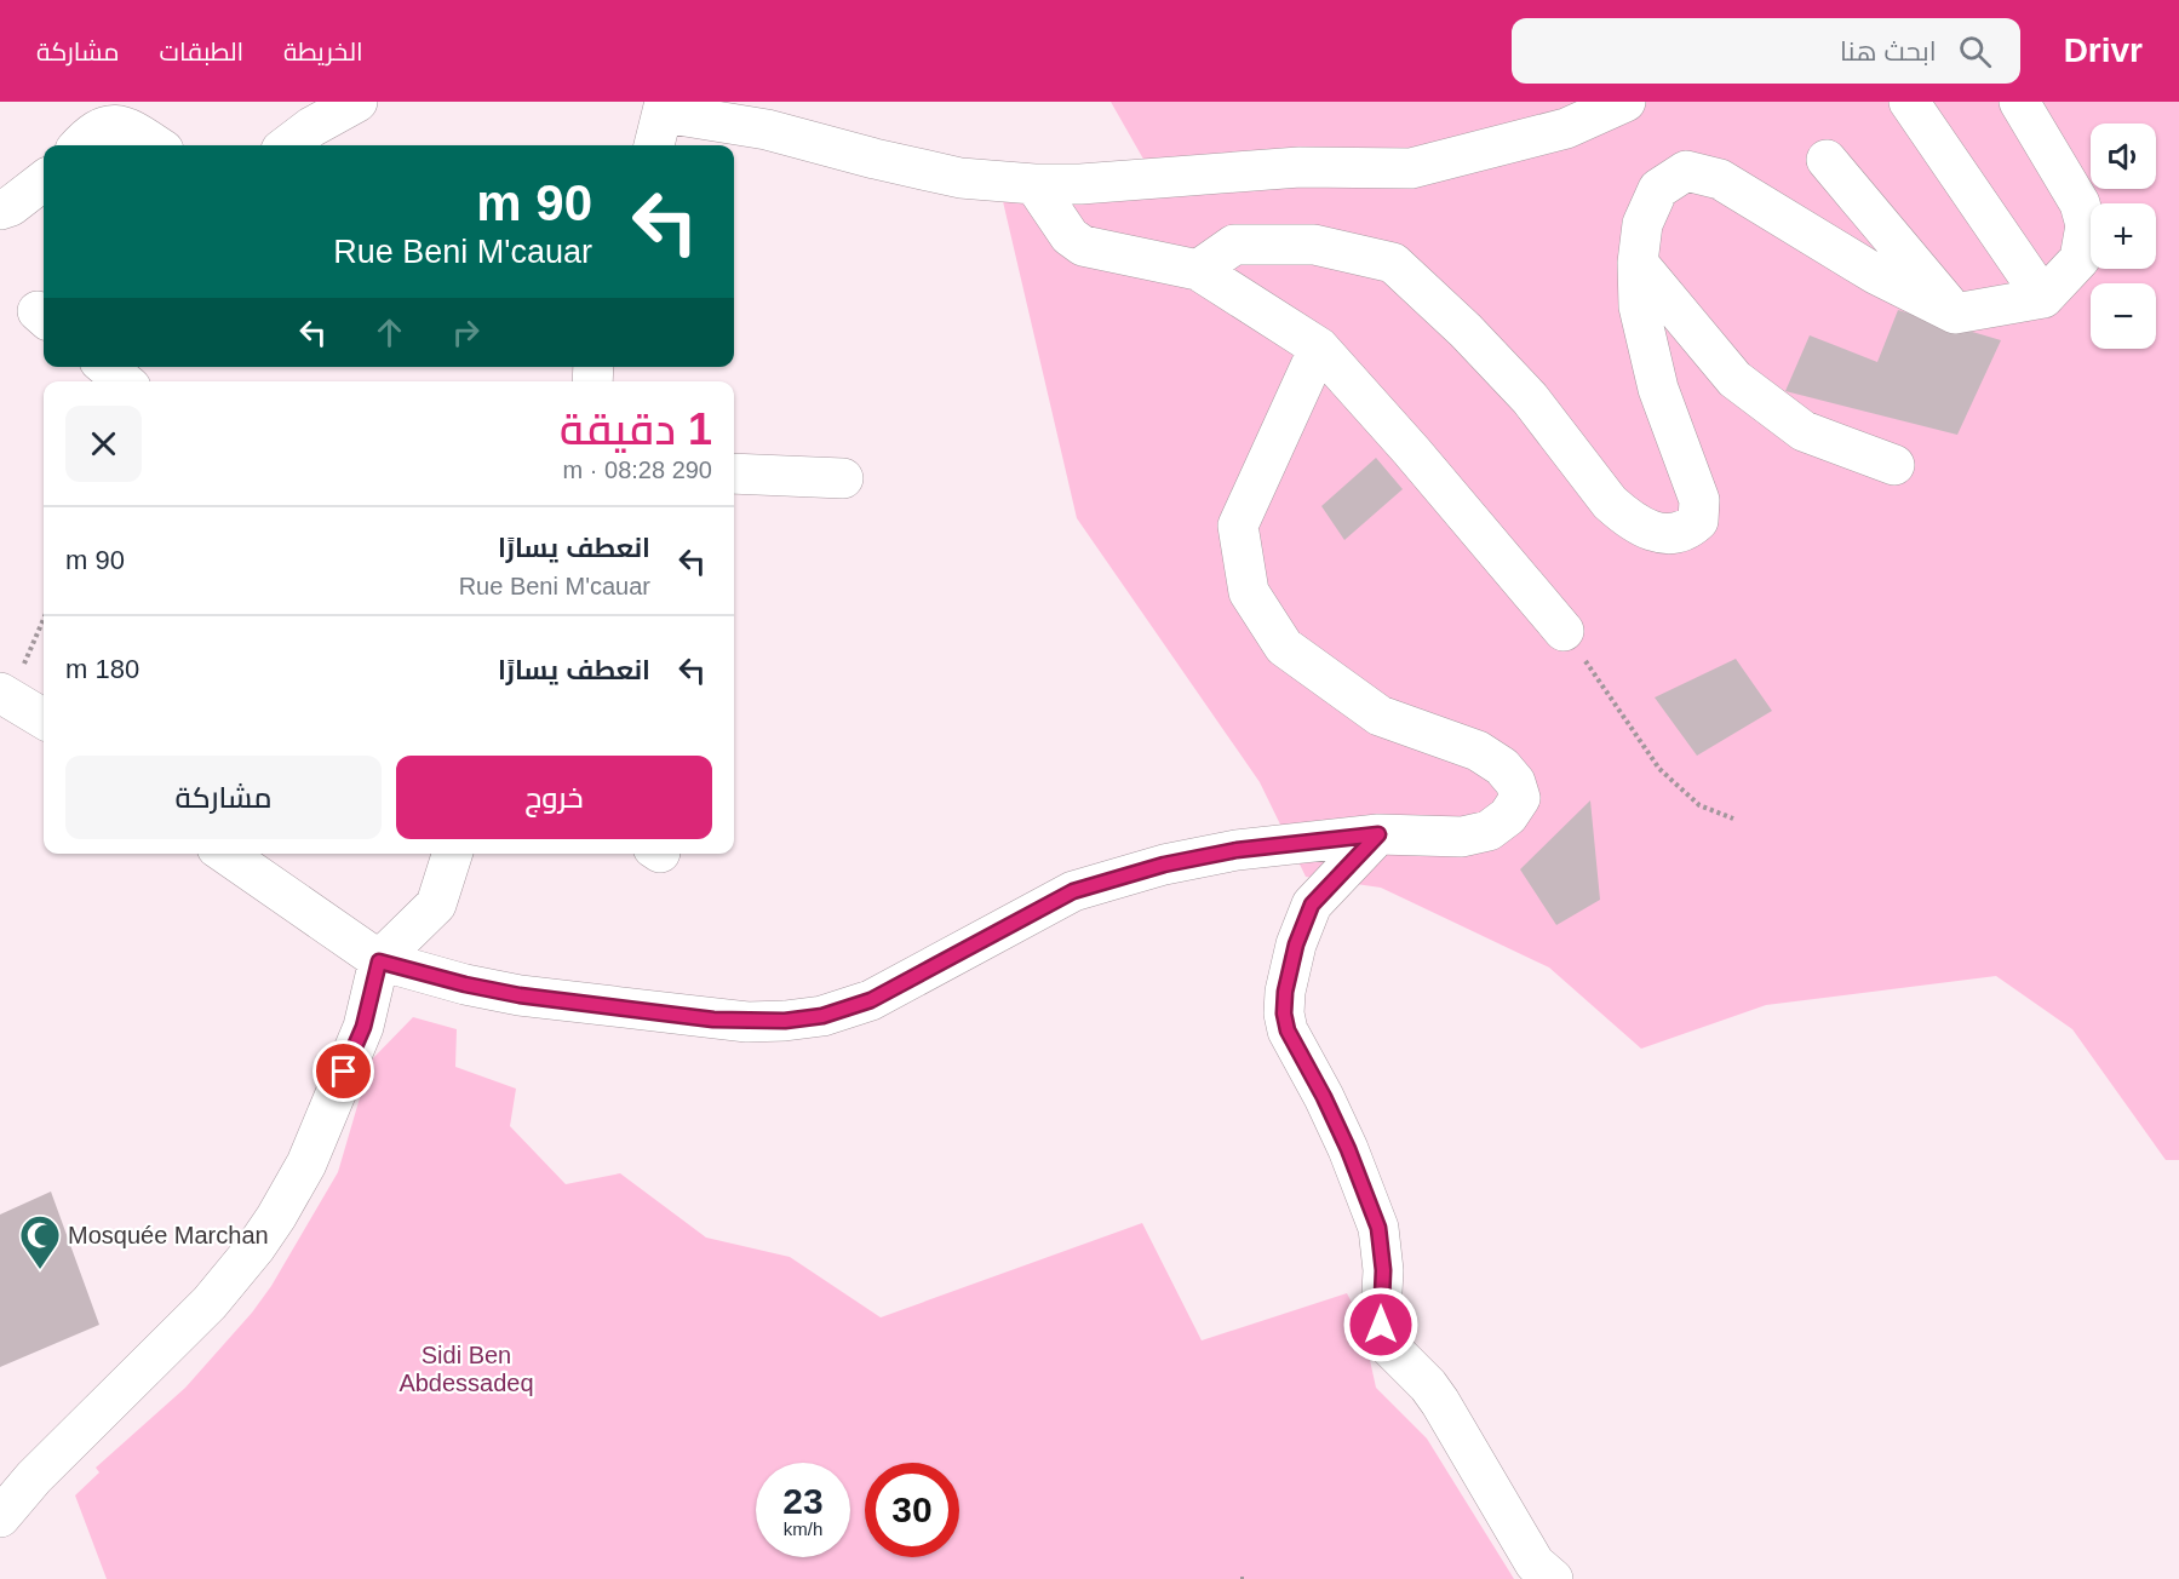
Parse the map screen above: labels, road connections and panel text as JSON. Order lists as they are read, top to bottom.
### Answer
{
  "parks": ["Sidi Ben Abdessadeq"],
  "places": {
    "mosque": ["Mosquée Marchan"]
  },
  "page": {
    "header": "Drivr",
    "search": "ابحث هنا",
    "nav": ["الخريطة", "الطبقات", "مشاركة"],
    "map_buttons": ["+", "−"],
    "turn": ["90 m", "Rue Beni M'cauar"],
    "heading": ["1 دقيقة", "290 m · 08:28"],
    "list": [
      {
        "name": "انعطف يسارًا",
        "note": "Rue Beni M'cauar",
        "value": "90 m"
      },
      {
        "name": "انعطف يسارًا",
        "value": "180 m"
      }
    ],
    "buttons": ["خروج", "مشاركة"],
    "speed": "23 km/h",
    "limit": "30"
  }
}
